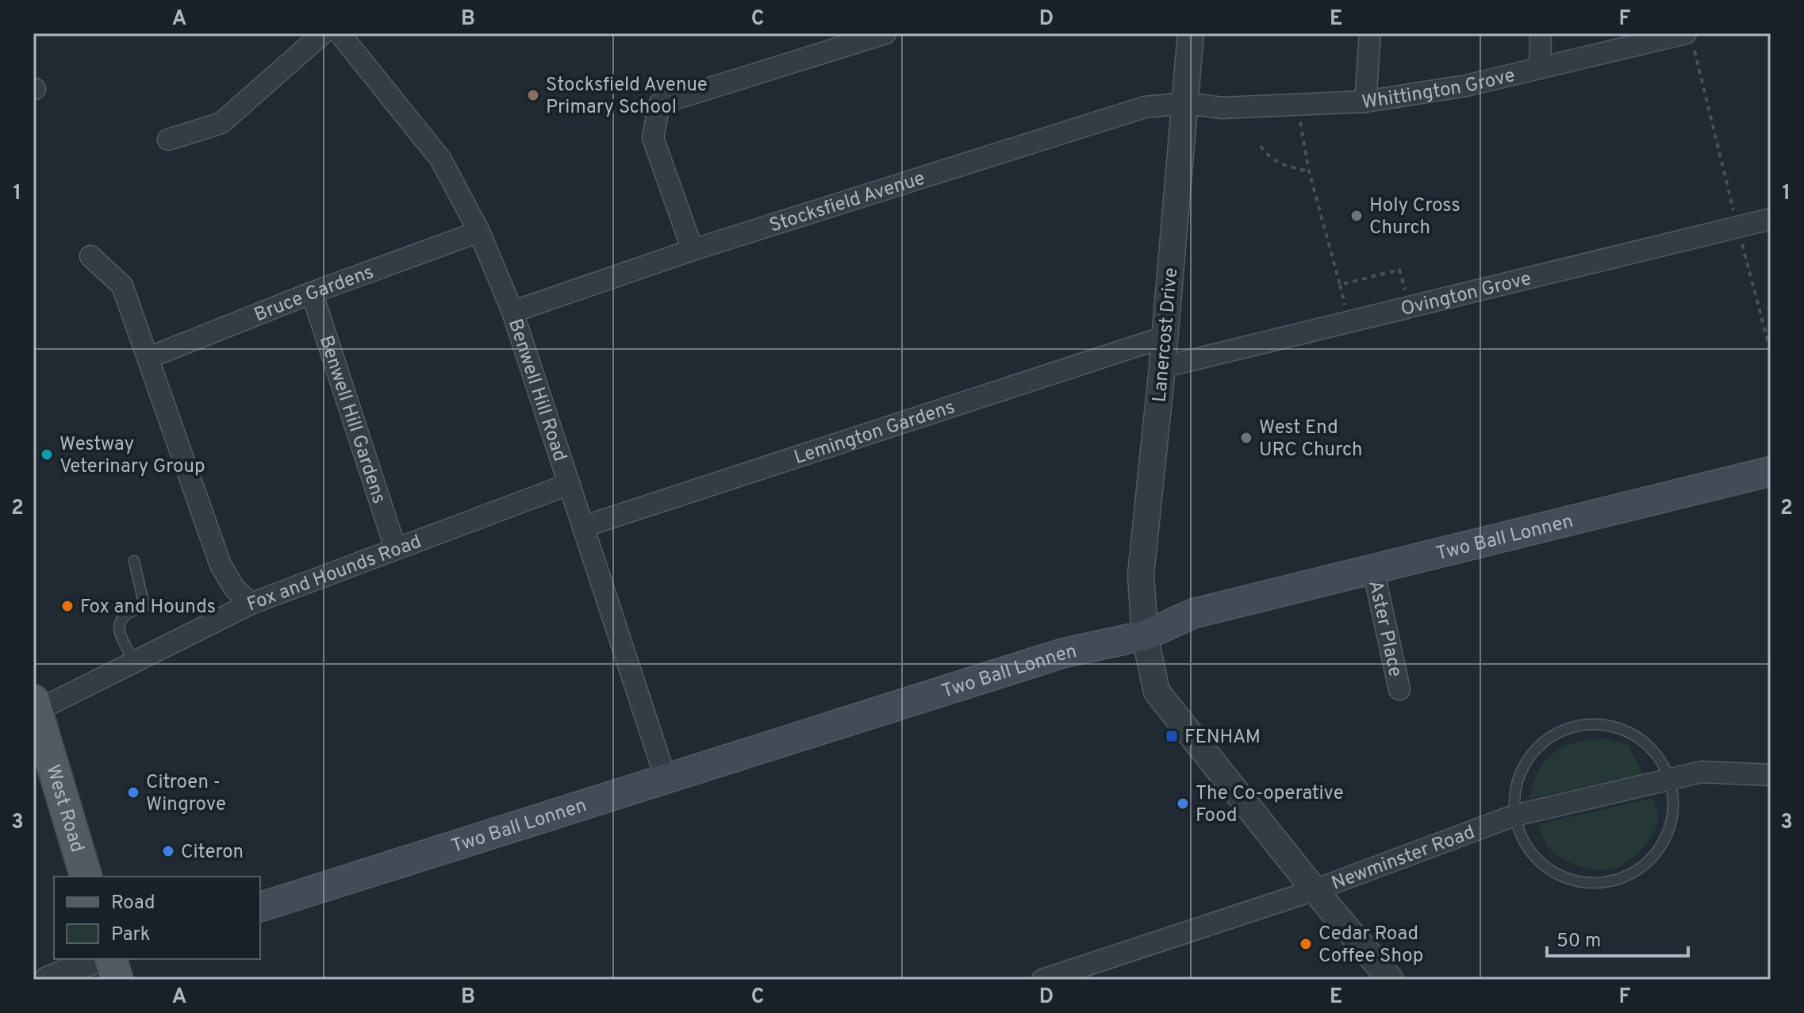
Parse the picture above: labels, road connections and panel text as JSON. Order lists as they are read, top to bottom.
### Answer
{
  "streets": {
    "main road": ["Two Ball Lonnen", "West Road"],
    "street": [
      "Whittington Grove",
      "Stocksfield Avenue",
      "Ovington Grove",
      "Bruce Gardens",
      "Lanercost Drive",
      "Benwell Hill Road",
      "Benwell Hill Gardens",
      "Lemington Gardens",
      "Fox and Hounds Road",
      "Aster Place",
      "Newminster Road"
    ]
  },
  "crossings": [
    ["Whittington Grove", "Stocksfield Avenue"],
    ["Whittington Grove", "Lanercost Drive"],
    ["Stocksfield Avenue", "Lanercost Drive"],
    ["Stocksfield Avenue", "Benwell Hill Road"],
    ["Ovington Grove", "Lanercost Drive"],
    ["Bruce Gardens", "Benwell Hill Road"],
    ["Bruce Gardens", "Benwell Hill Gardens"],
    ["Lanercost Drive", "Lemington Gardens"],
    ["Lanercost Drive", "Two Ball Lonnen"],
    ["Lanercost Drive", "Newminster Road"],
    ["Benwell Hill Road", "Lemington Gardens"],
    ["Benwell Hill Road", "Two Ball Lonnen"],
    ["Benwell Hill Road", "Fox and Hounds Road"],
    ["Benwell Hill Gardens", "Fox and Hounds Road"],
    ["Two Ball Lonnen", "Aster Place"],
    ["Fox and Hounds Road", "West Road"]
  ],
  "places": {
    "other": [
      "Stocksfield Avenue Primary School",
      "Holy Cross Church",
      "West End URC Church",
      "Westway Veterinary Group",
      "Fox and Hounds",
      "Citroen - Wingrove",
      "The Co-operative Food",
      "Citeron",
      "Cedar Road Coffee Shop"
    ],
    "transit": ["FENHAM"]
  },
  "legend": ["Road", "Park"],
  "scale_bar": "50 m",
  "grid": {
    "columns": [
      "A",
      "B",
      "C",
      "D",
      "E",
      "F"
    ],
    "rows": ["1", "2", "3"]
  }
}
